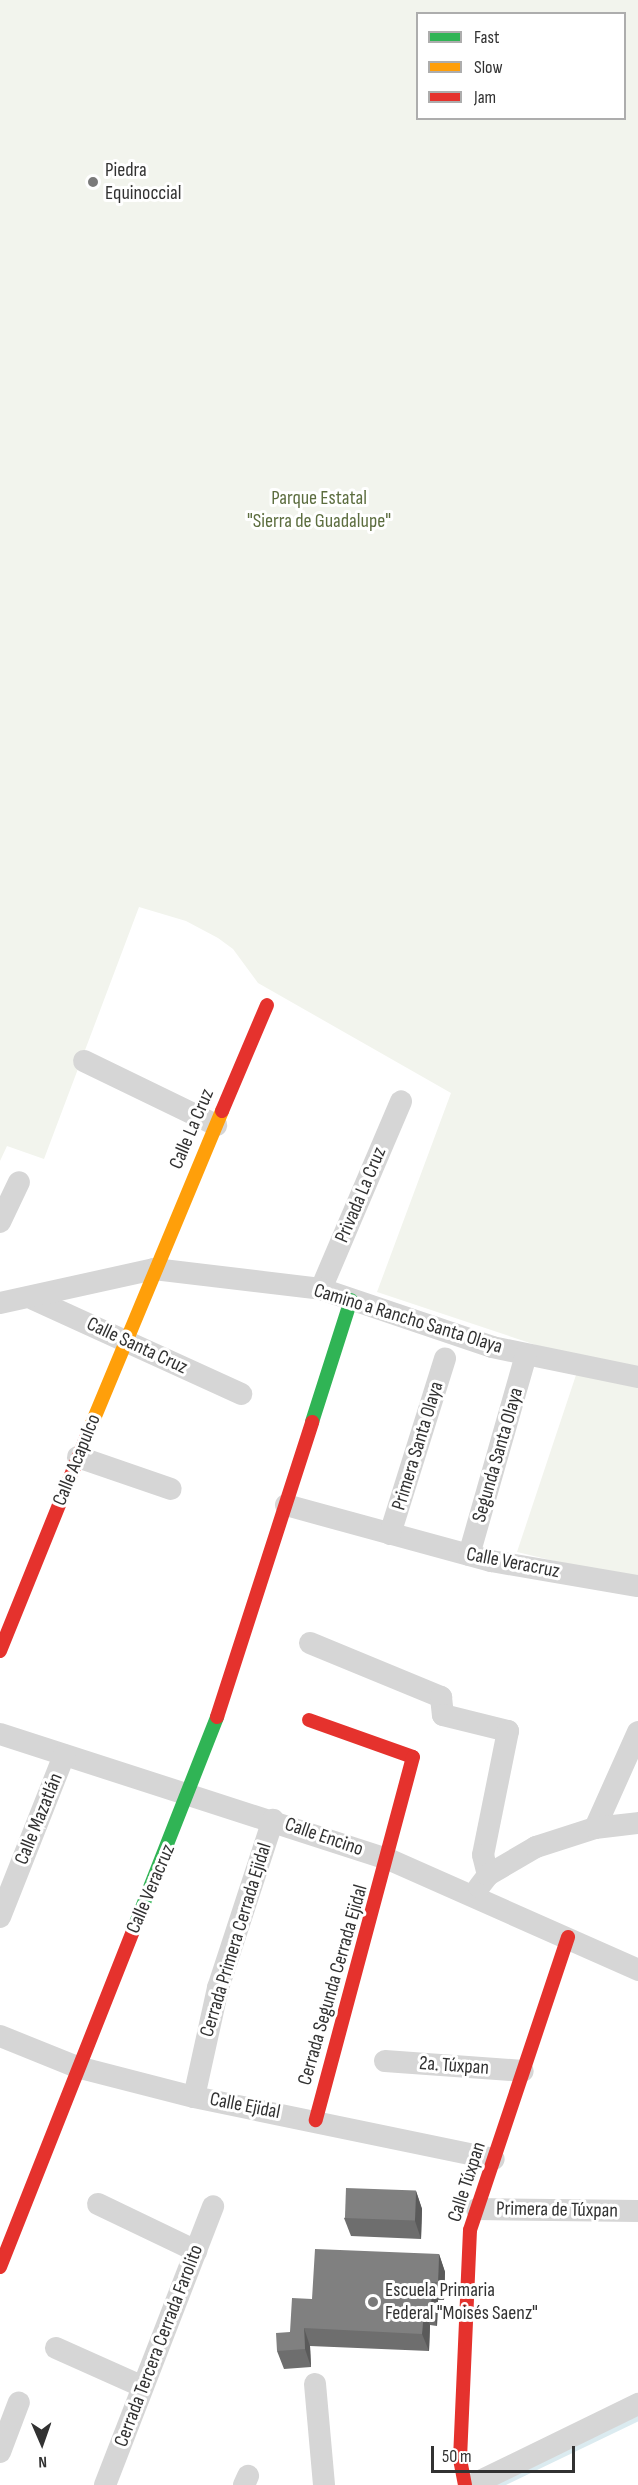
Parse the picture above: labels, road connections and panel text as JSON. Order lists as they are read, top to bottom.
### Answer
{
  "streets": {
    "street": [
      "Calle La Cruz",
      "Privada La Cruz",
      "Camino a Rancho Santa Olaya",
      "Calle Santa Cruz",
      "Primera Santa Olaya",
      "Segunda Santa Olaya",
      "Calle Acapulco",
      "Calle Veracruz",
      "Calle Mazatlán",
      "Calle Encino",
      "Cerrada Primera Cerrada Ejidal",
      "Cerrada Segunda Cerrada Ejidal",
      "2a. Túxpan",
      "Calle Ejidal",
      "Calle Túxpan",
      "Primera de Túxpan",
      "Cerrada Tercera Cerrada Farolito"
    ]
  },
  "crossings": [
    ["Calle La Cruz", "Camino a Rancho Santa Olaya"],
    ["Calle La Cruz", "Calle Acapulco"],
    ["Privada La Cruz", "Camino a Rancho Santa Olaya"],
    ["Camino a Rancho Santa Olaya", "Calle Santa Cruz"],
    ["Camino a Rancho Santa Olaya", "Segunda Santa Olaya"],
    ["Camino a Rancho Santa Olaya", "Calle Acapulco"],
    ["Camino a Rancho Santa Olaya", "Calle Veracruz"],
    ["Calle Santa Cruz", "Calle Acapulco"],
    ["Primera Santa Olaya", "Calle Veracruz"],
    ["Segunda Santa Olaya", "Calle Veracruz"],
    ["Calle Veracruz", "Calle Encino"],
    ["Calle Veracruz", "Calle Ejidal"],
    ["Calle Mazatlán", "Calle Encino"],
    ["Calle Encino", "Cerrada Primera Cerrada Ejidal"],
    ["Calle Encino", "Cerrada Segunda Cerrada Ejidal"],
    ["Calle Encino", "Calle Túxpan"],
    ["Cerrada Primera Cerrada Ejidal", "Calle Ejidal"],
    ["Cerrada Segunda Cerrada Ejidal", "Calle Ejidal"],
    ["2a. Túxpan", "Calle Túxpan"],
    ["Calle Ejidal", "Calle Túxpan"],
    ["Calle Túxpan", "Primera de Túxpan"]
  ],
  "parks": ["Parque Estatal \"Sierra de Guadalupe\""],
  "places": ["Piedra Equinoccial", "Escuela Primaria Federal \"Moisés Saenz\""],
  "legend": ["Fast", "Slow", "Jam"],
  "scale_bar": "50 m",
  "north": "bottom"
}
